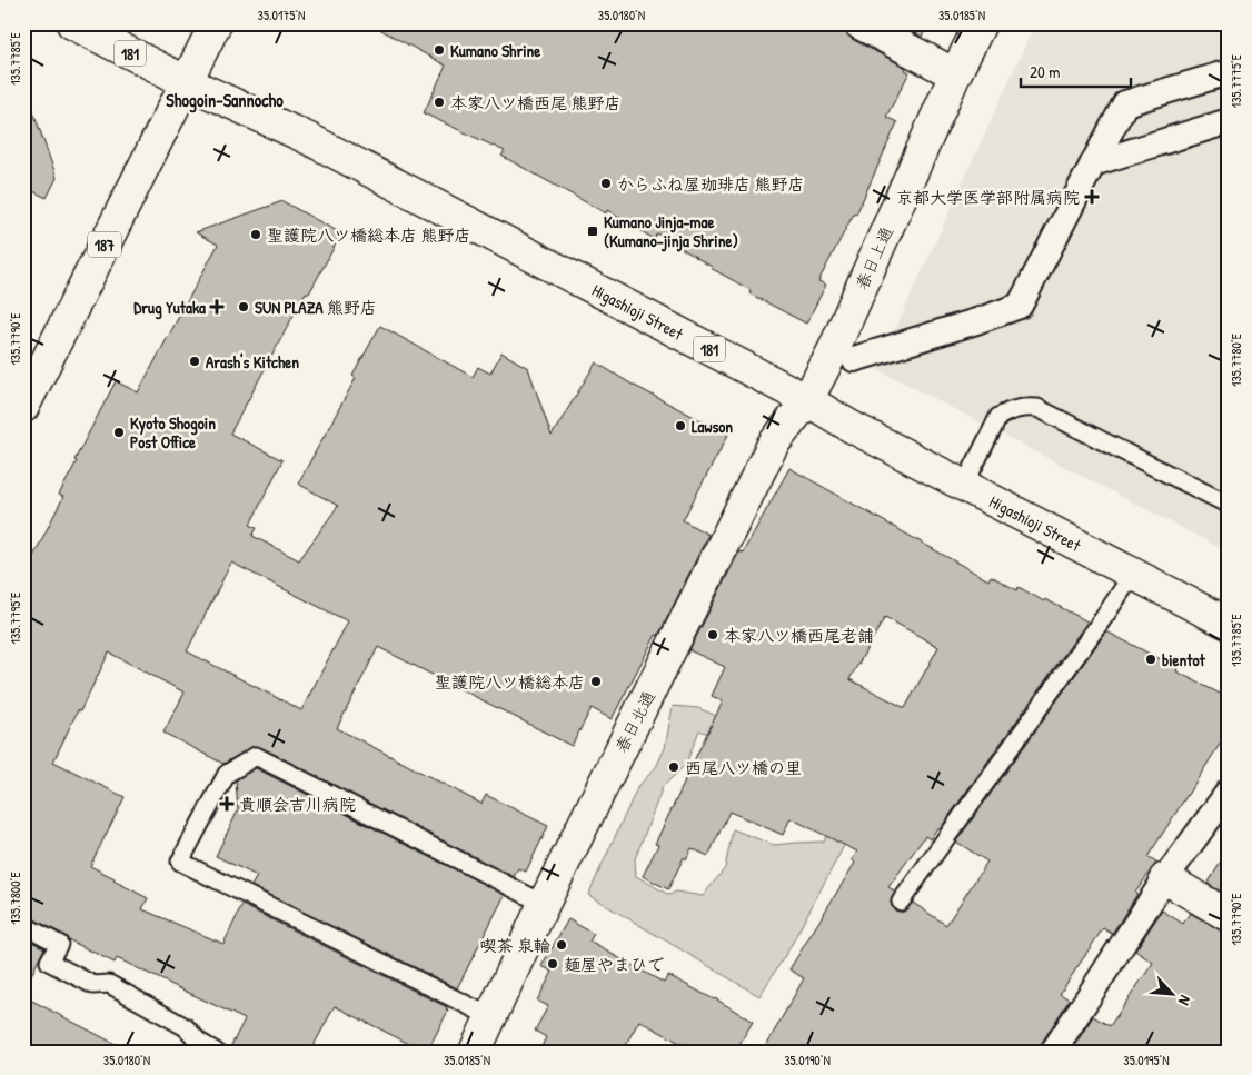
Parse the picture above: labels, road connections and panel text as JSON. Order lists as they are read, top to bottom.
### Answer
{
  "streets": {
    "main road": [
      "181",
      "187",
      "春日上通",
      "Higashioji Street",
      "春日北通"
    ]
  },
  "crossings": [
    ["187", "Higashioji Street"],
    ["春日上通", "Higashioji Street"],
    ["春日上通", "春日北通"],
    ["Higashioji Street", "春日北通"]
  ],
  "districts": ["Shogoin-Sannocho"],
  "places": {
    "other": [
      "Kumano Shrine",
      "本家八ツ橋西尾 熊野店",
      "からふね屋珈琲店 熊野店",
      "聖護院八ツ橋総本店 熊野店",
      "SUN PLAZA 熊野店",
      "Arash's Kitchen",
      "Lawson",
      "Kyoto Shogoin Post Office",
      "本家八ツ橋西尾老舗",
      "bientot",
      "聖護院八ツ橋総本店",
      "西尾八ツ橋の里",
      "喫茶 泉輪",
      "麺屋やまひで"
    ],
    "health": ["京都大学医学部附属病院", "Drug Yutaka", "貴順会吉川病院"],
    "transit": ["Kumano Jinja-mae (Kumano-jinja Shrine)"]
  },
  "scale_bar": "20 m",
  "north": "bottom right",
  "coordinates": [
    "35.0175°N",
    "35.0180°N",
    "35.0185°N",
    "135.7785°E",
    "135.7775°E",
    "135.7790°E",
    "135.7780°E",
    "135.7795°E",
    "135.7800°E",
    "35.0190°N",
    "35.0195°N"
  ]
}
